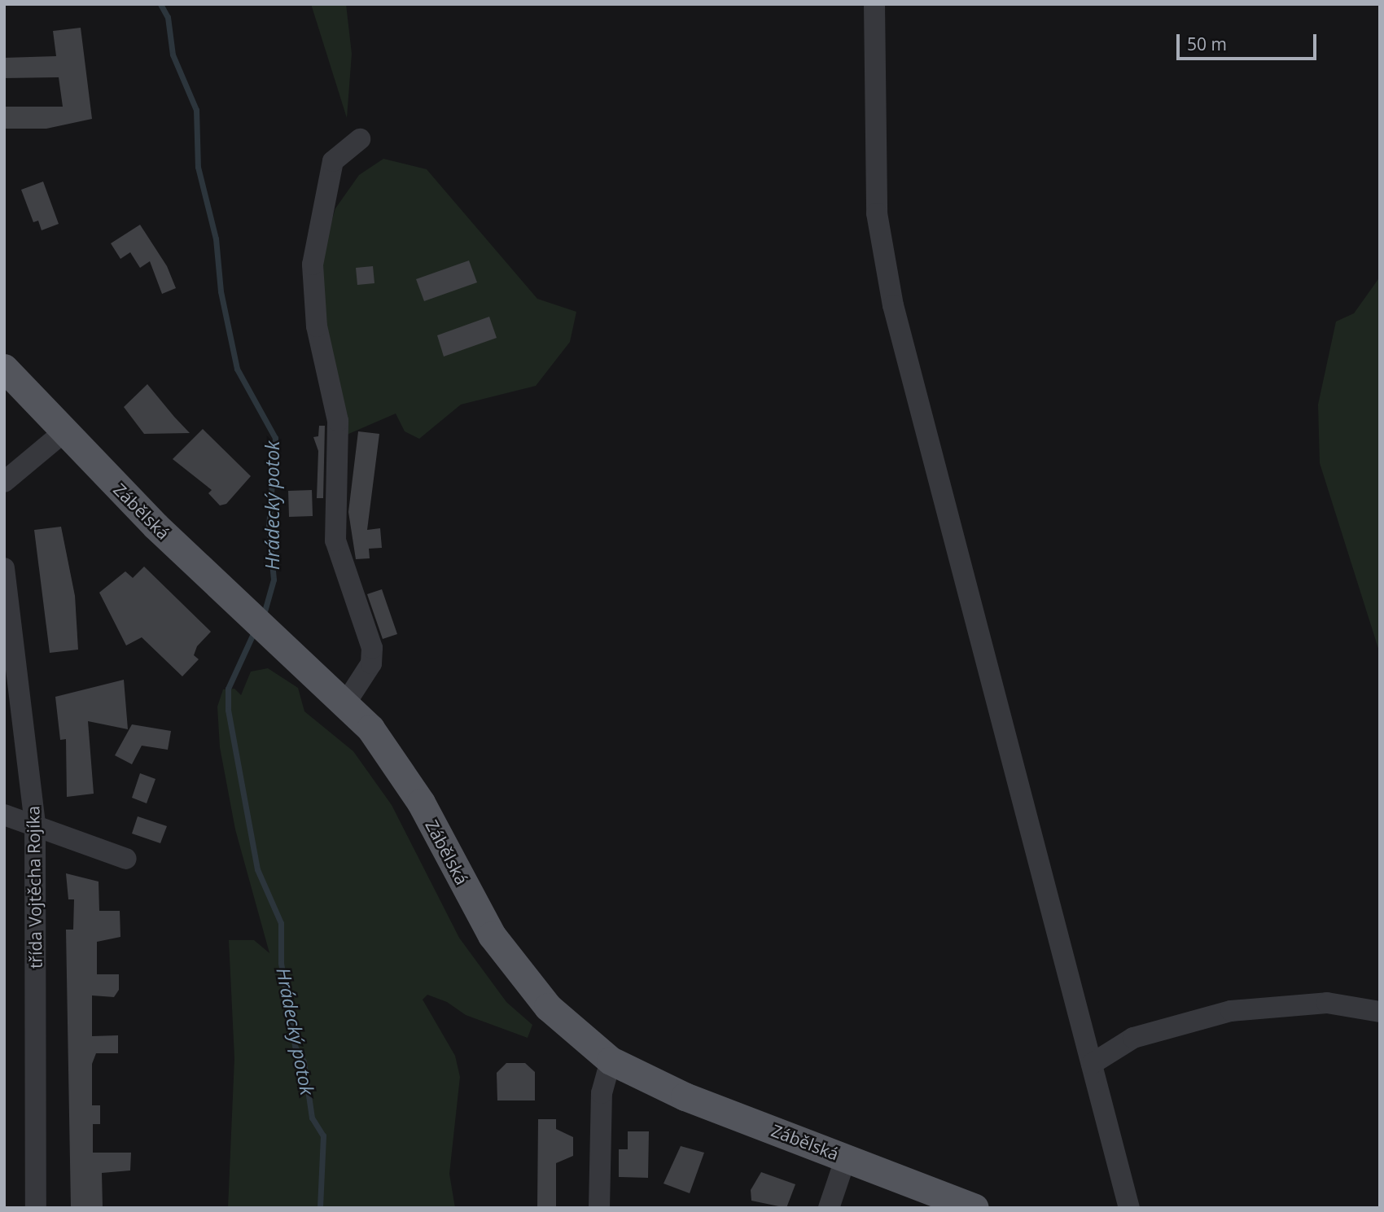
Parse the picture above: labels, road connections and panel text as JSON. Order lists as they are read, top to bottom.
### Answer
{
  "streets": {
    "main road": ["Zábělská"],
    "street": ["třída Vojtěcha Rojíka"]
  },
  "water": ["Hrádecký potok"],
  "scale_bar": "50 m"
}
